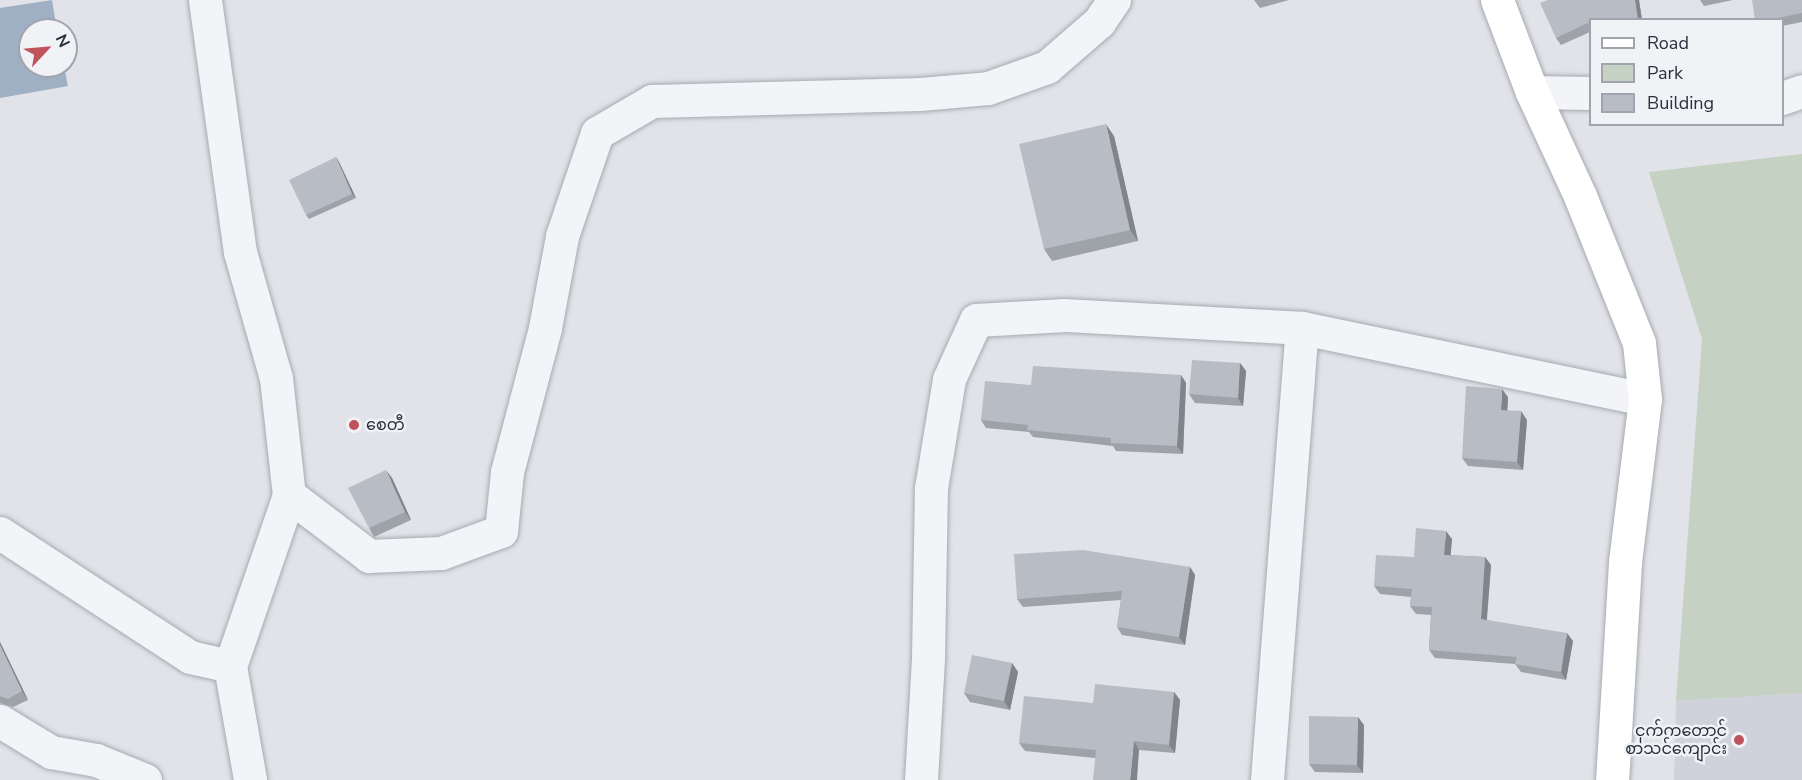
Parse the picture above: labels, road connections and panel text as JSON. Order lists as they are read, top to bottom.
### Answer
{
  "places": ["စေတီ", "ငှက်ကတောင် စာသင်ကျောင်း"],
  "legend": ["Road", "Park", "Building"],
  "north": "top right"
}
